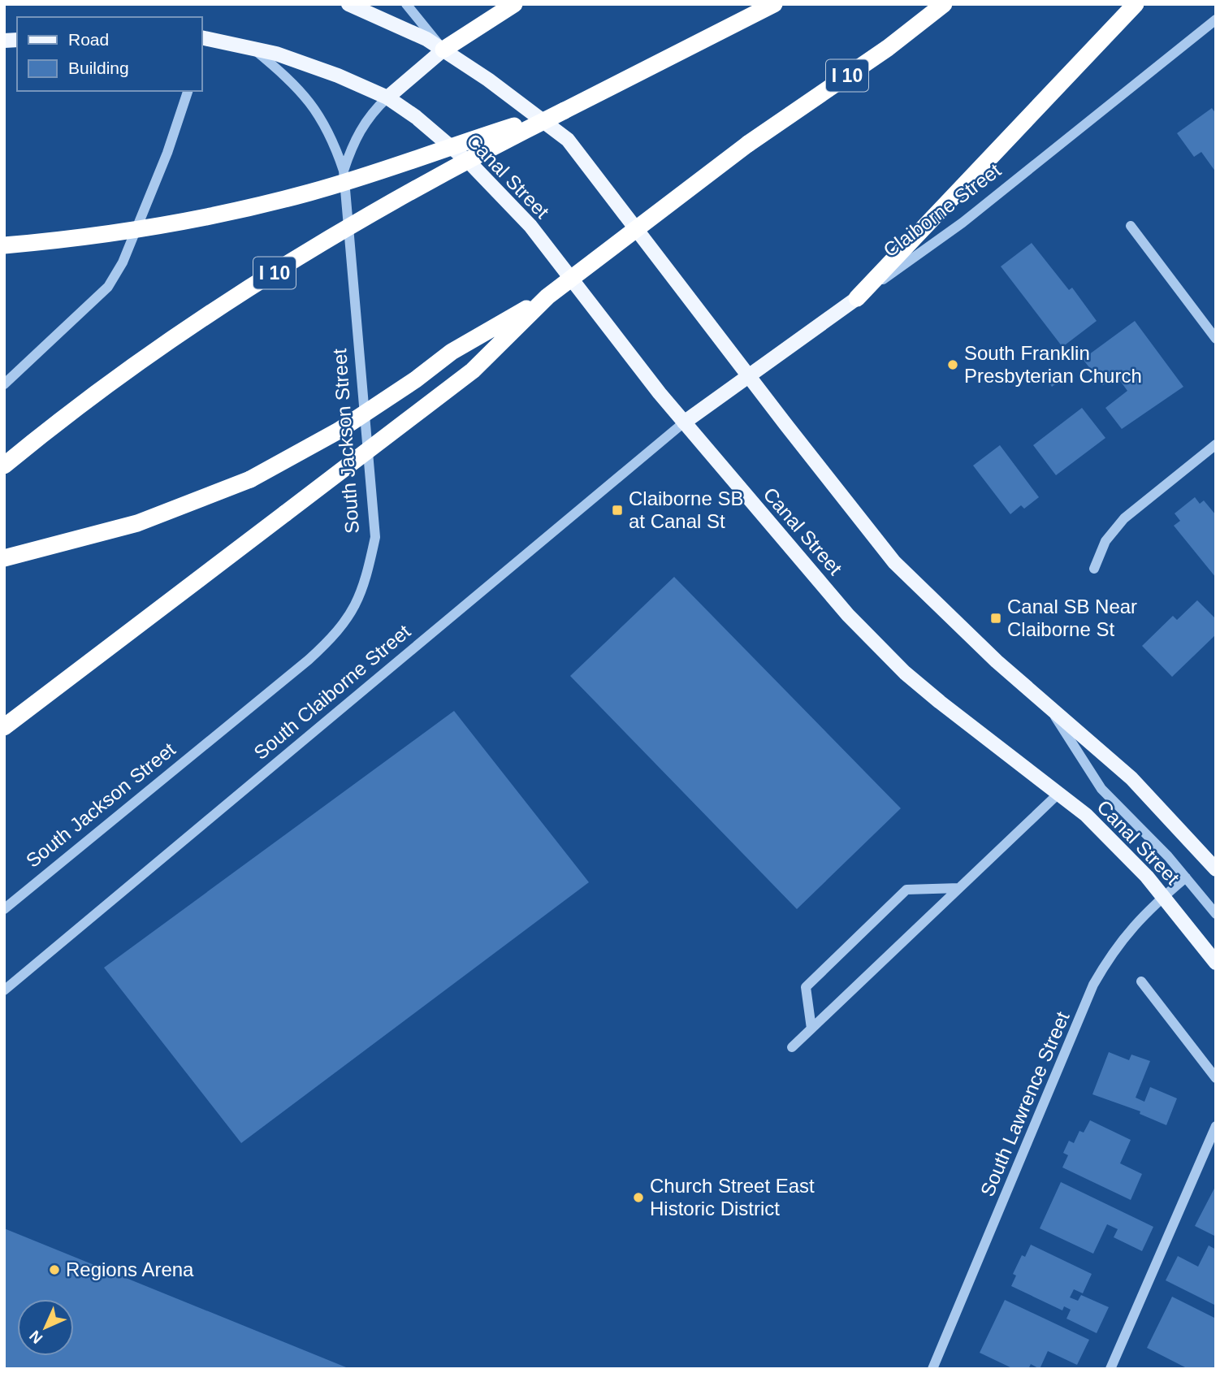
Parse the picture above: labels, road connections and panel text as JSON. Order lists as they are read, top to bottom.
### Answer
{
  "streets": {
    "highway": ["I 10"],
    "main road": ["Canal Street", "Claiborne Street", "South Jackson Street"],
    "street": ["South Claiborne Street", "South Lawrence Street"]
  },
  "crossings": [
    ["Canal Street", "Claiborne Street"],
    ["Canal Street", "South Jackson Street"],
    ["Canal Street", "South Claiborne Street"],
    ["Canal Street", "South Lawrence Street"],
    ["Claiborne Street", "South Claiborne Street"]
  ],
  "places": {
    "other": ["South Franklin Presbyterian Church", "Church Street East Historic District", "Regions Arena"],
    "transit": ["Claiborne SB at Canal St", "Canal SB Near Claiborne St"]
  },
  "legend": ["Road", "Building"],
  "north": "bottom left"
}
